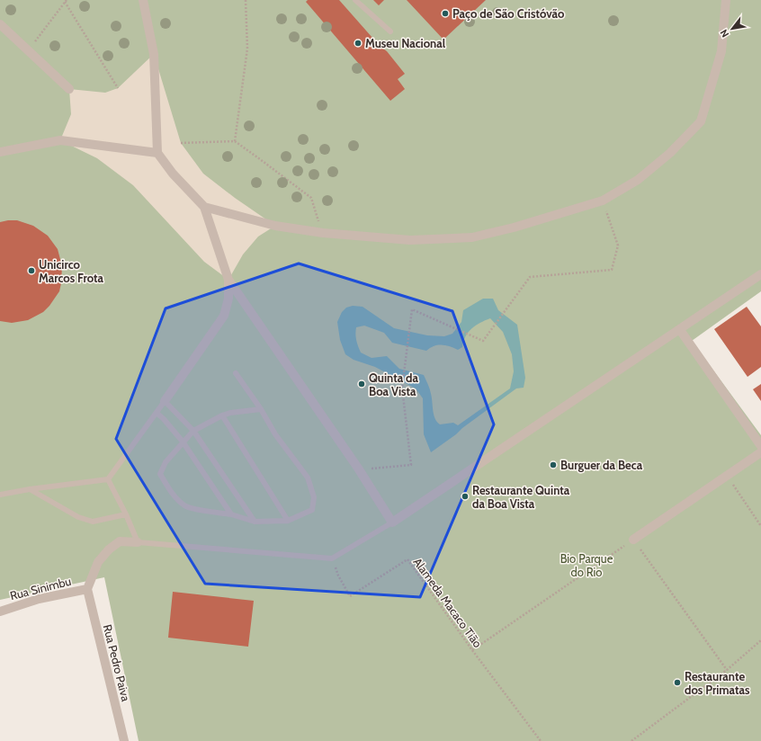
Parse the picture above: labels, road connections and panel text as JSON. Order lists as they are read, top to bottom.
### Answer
{
  "streets": {
    "street": ["Rua Sinimbu", "Rua Pedro Paiva"],
    "path": ["Alameda Macaco Tião"]
  },
  "crossings": [
    ["Rua Sinimbu", "Rua Pedro Paiva"]
  ],
  "parks": ["Bio Parque do Rio"],
  "places": [
    "Paço de São Cristóvão",
    "Museu Nacional",
    "Unicirco Marcos Frota",
    "Quinta da Boa Vista",
    "Burguer da Beca",
    "Restaurante Quinta da Boa Vista",
    "Restaurante dos Primatas"
  ],
  "north": "bottom left"
}
